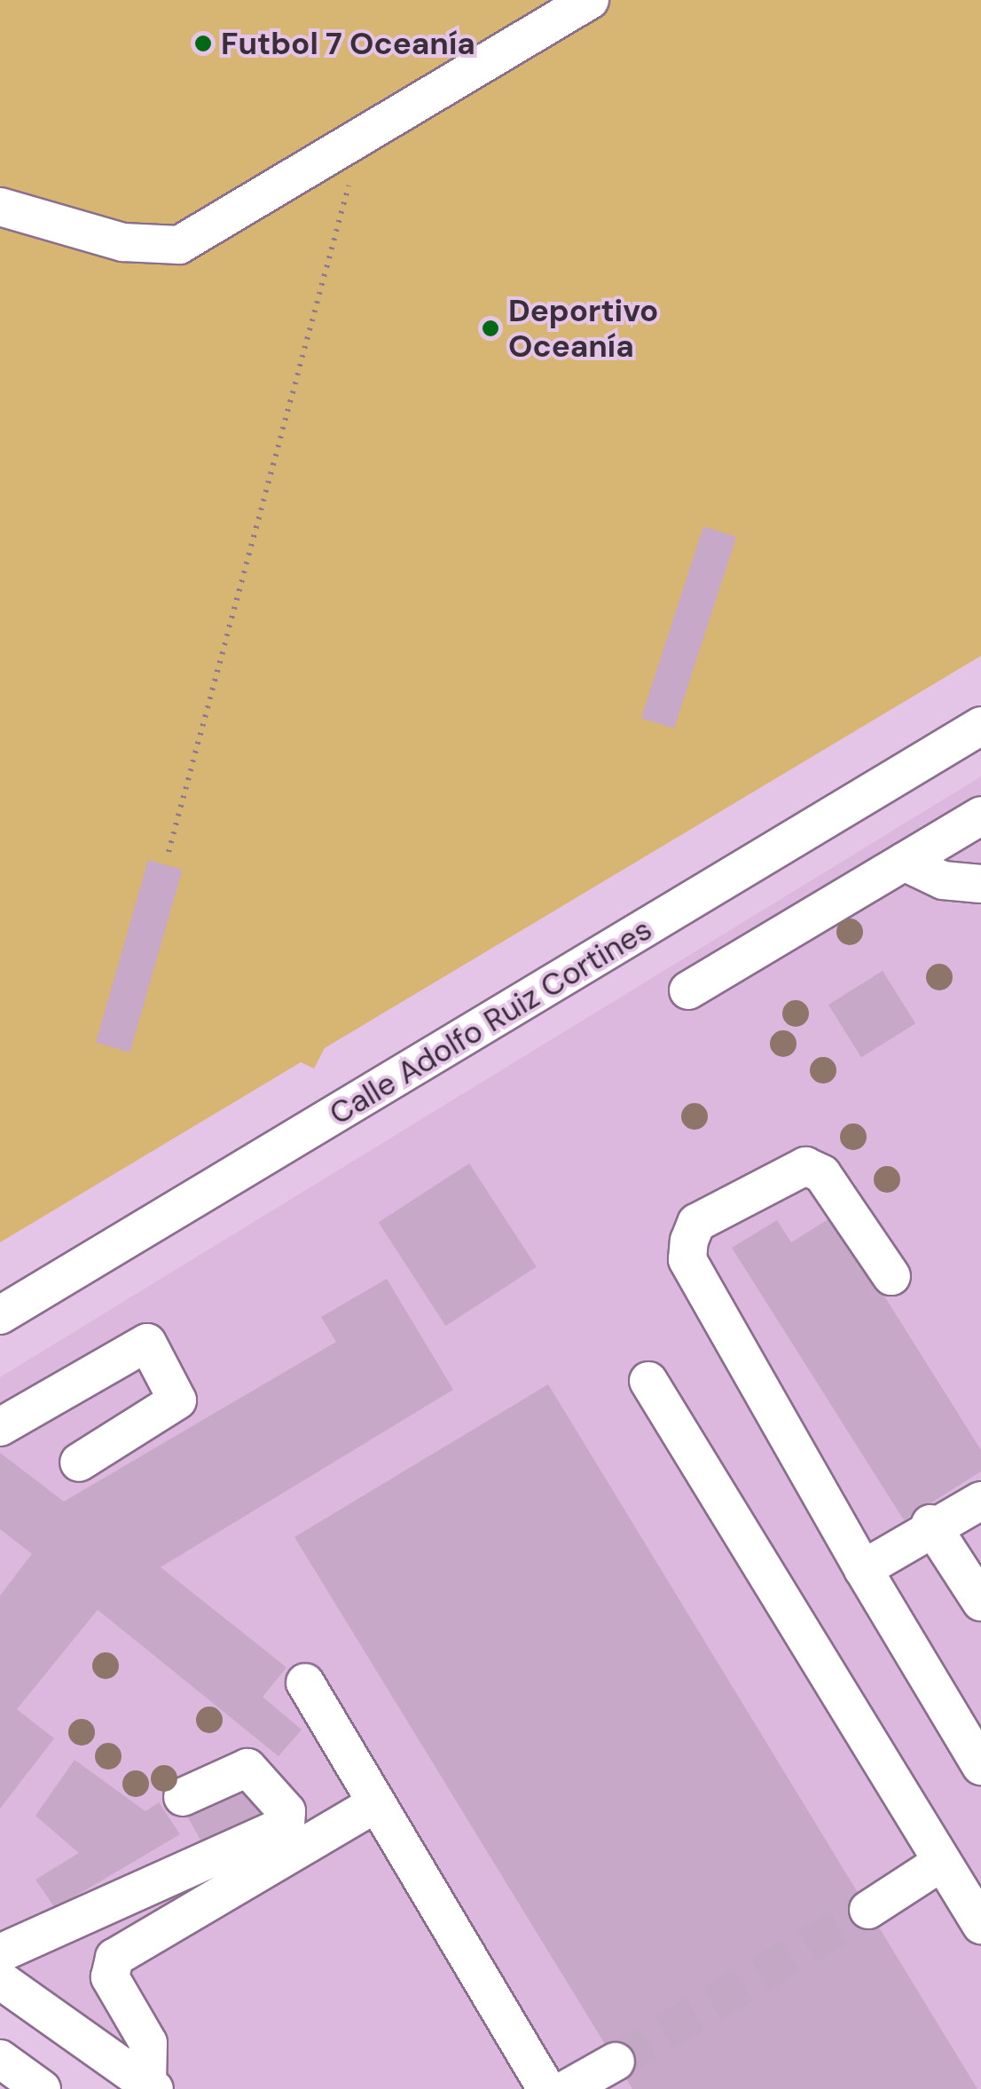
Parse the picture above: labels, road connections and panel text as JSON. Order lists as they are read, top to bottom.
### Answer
{
  "streets": {
    "street": ["Calle Adolfo Ruiz Cortines"]
  },
  "places": ["Futbol 7 Oceanía", "Deportivo Oceanía"]
}
